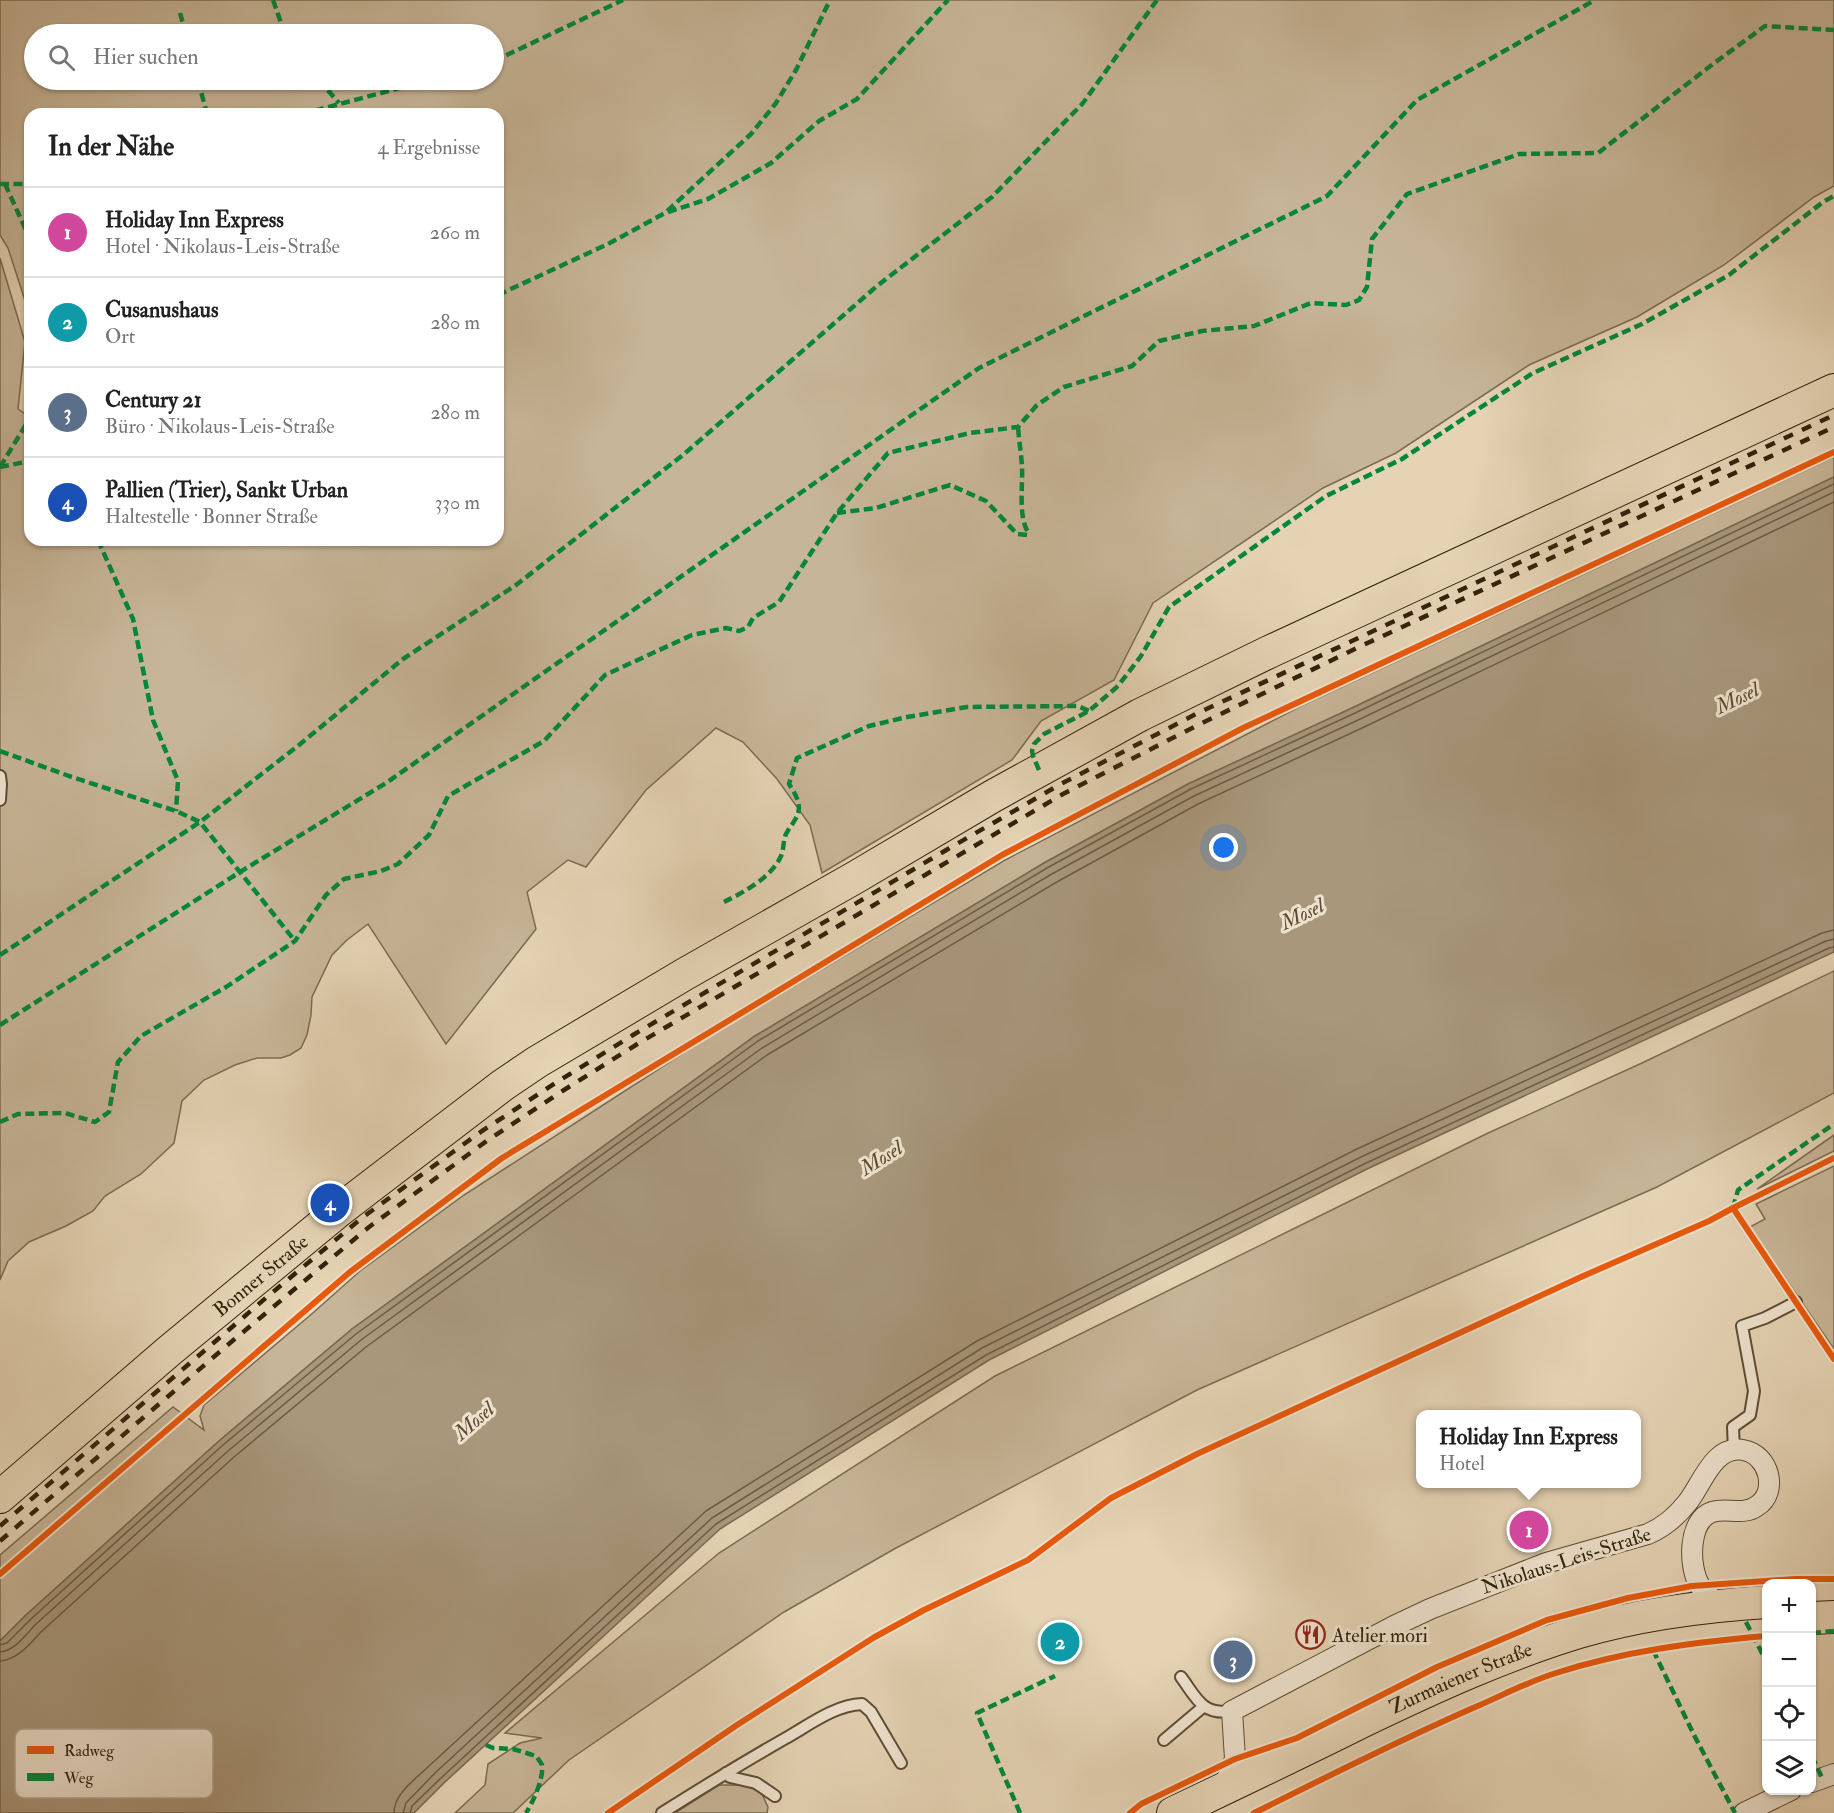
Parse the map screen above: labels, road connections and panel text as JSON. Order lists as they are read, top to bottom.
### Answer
{
  "streets": {
    "main road": ["Bonner Straße", "Zurmaiener Straße"],
    "street": ["Nikolaus-Leis-Straße"]
  },
  "water": ["Mosel"],
  "places": {
    "restaurant": ["Atelier mori"]
  },
  "legend": ["Radweg", "Weg"],
  "page": {
    "search": "Hier suchen",
    "heading": ["In der Nähe", "4 Ergebnisse"],
    "list": [
      {
        "mark": "1",
        "name": "Holiday Inn Express",
        "note": "Hotel · Nikolaus-Leis-Straße",
        "value": "260 m"
      },
      {
        "mark": "2",
        "name": "Cusanushaus",
        "note": "Ort",
        "value": "280 m"
      },
      {
        "mark": "3",
        "name": "Century 21",
        "note": "Büro · Nikolaus-Leis-Straße",
        "value": "280 m"
      },
      {
        "mark": "4",
        "name": "Pallien (Trier), Sankt Urban",
        "note": "Haltestelle · Bonner Straße",
        "value": "330 m"
      }
    ],
    "pins": [
      "4",
      "1",
      "2",
      "3"
    ],
    "popup": ["Holiday Inn Express", "Hotel"],
    "map_buttons": ["+", "−"]
  }
}
